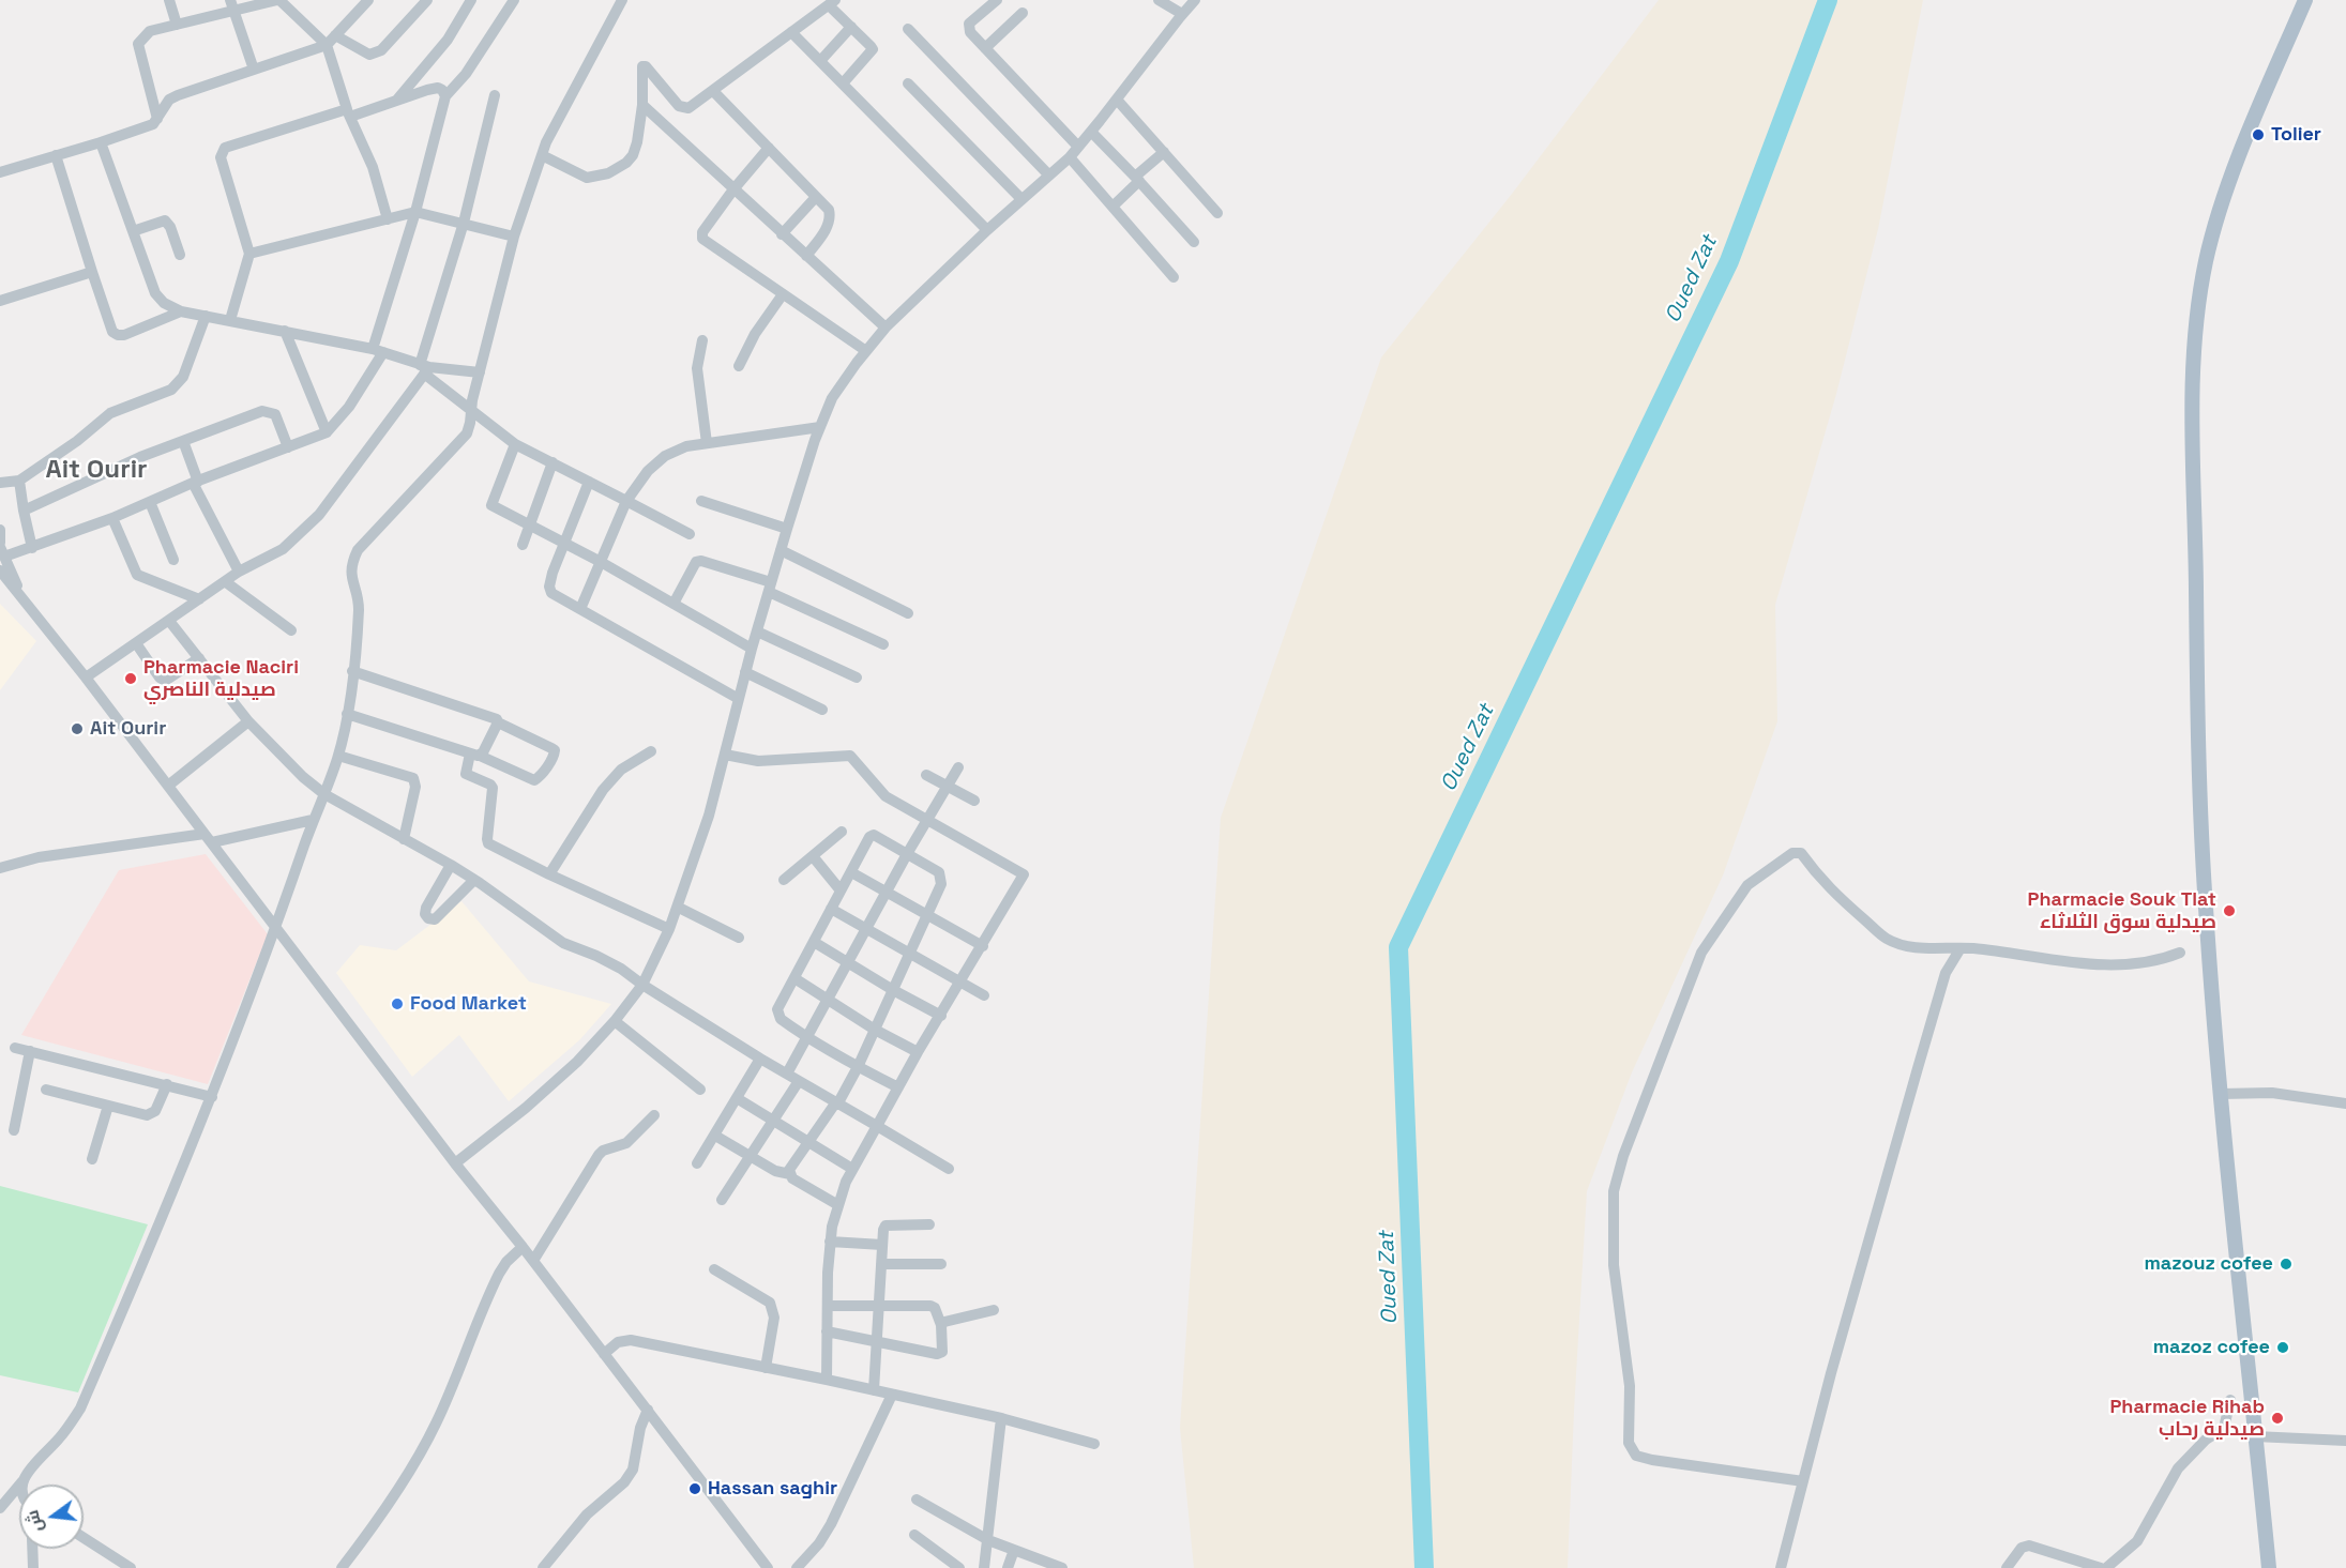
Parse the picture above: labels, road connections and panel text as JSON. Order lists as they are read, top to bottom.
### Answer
{
  "districts": ["Ait Ourir"],
  "water": ["Oued Zat"],
  "places": [
    "Tolier",
    "Pharmacie Naciri صيدلية الناصري",
    "Ait Ourir",
    "Pharmacie Souk Tlat صيدلية سوق الثلاثاء",
    "Food Market",
    "mazouz cofee",
    "mazoz cofee",
    "Pharmacie Rihab صيدلية رحاب",
    "Hassan saghir"
  ],
  "north": "left"
}
